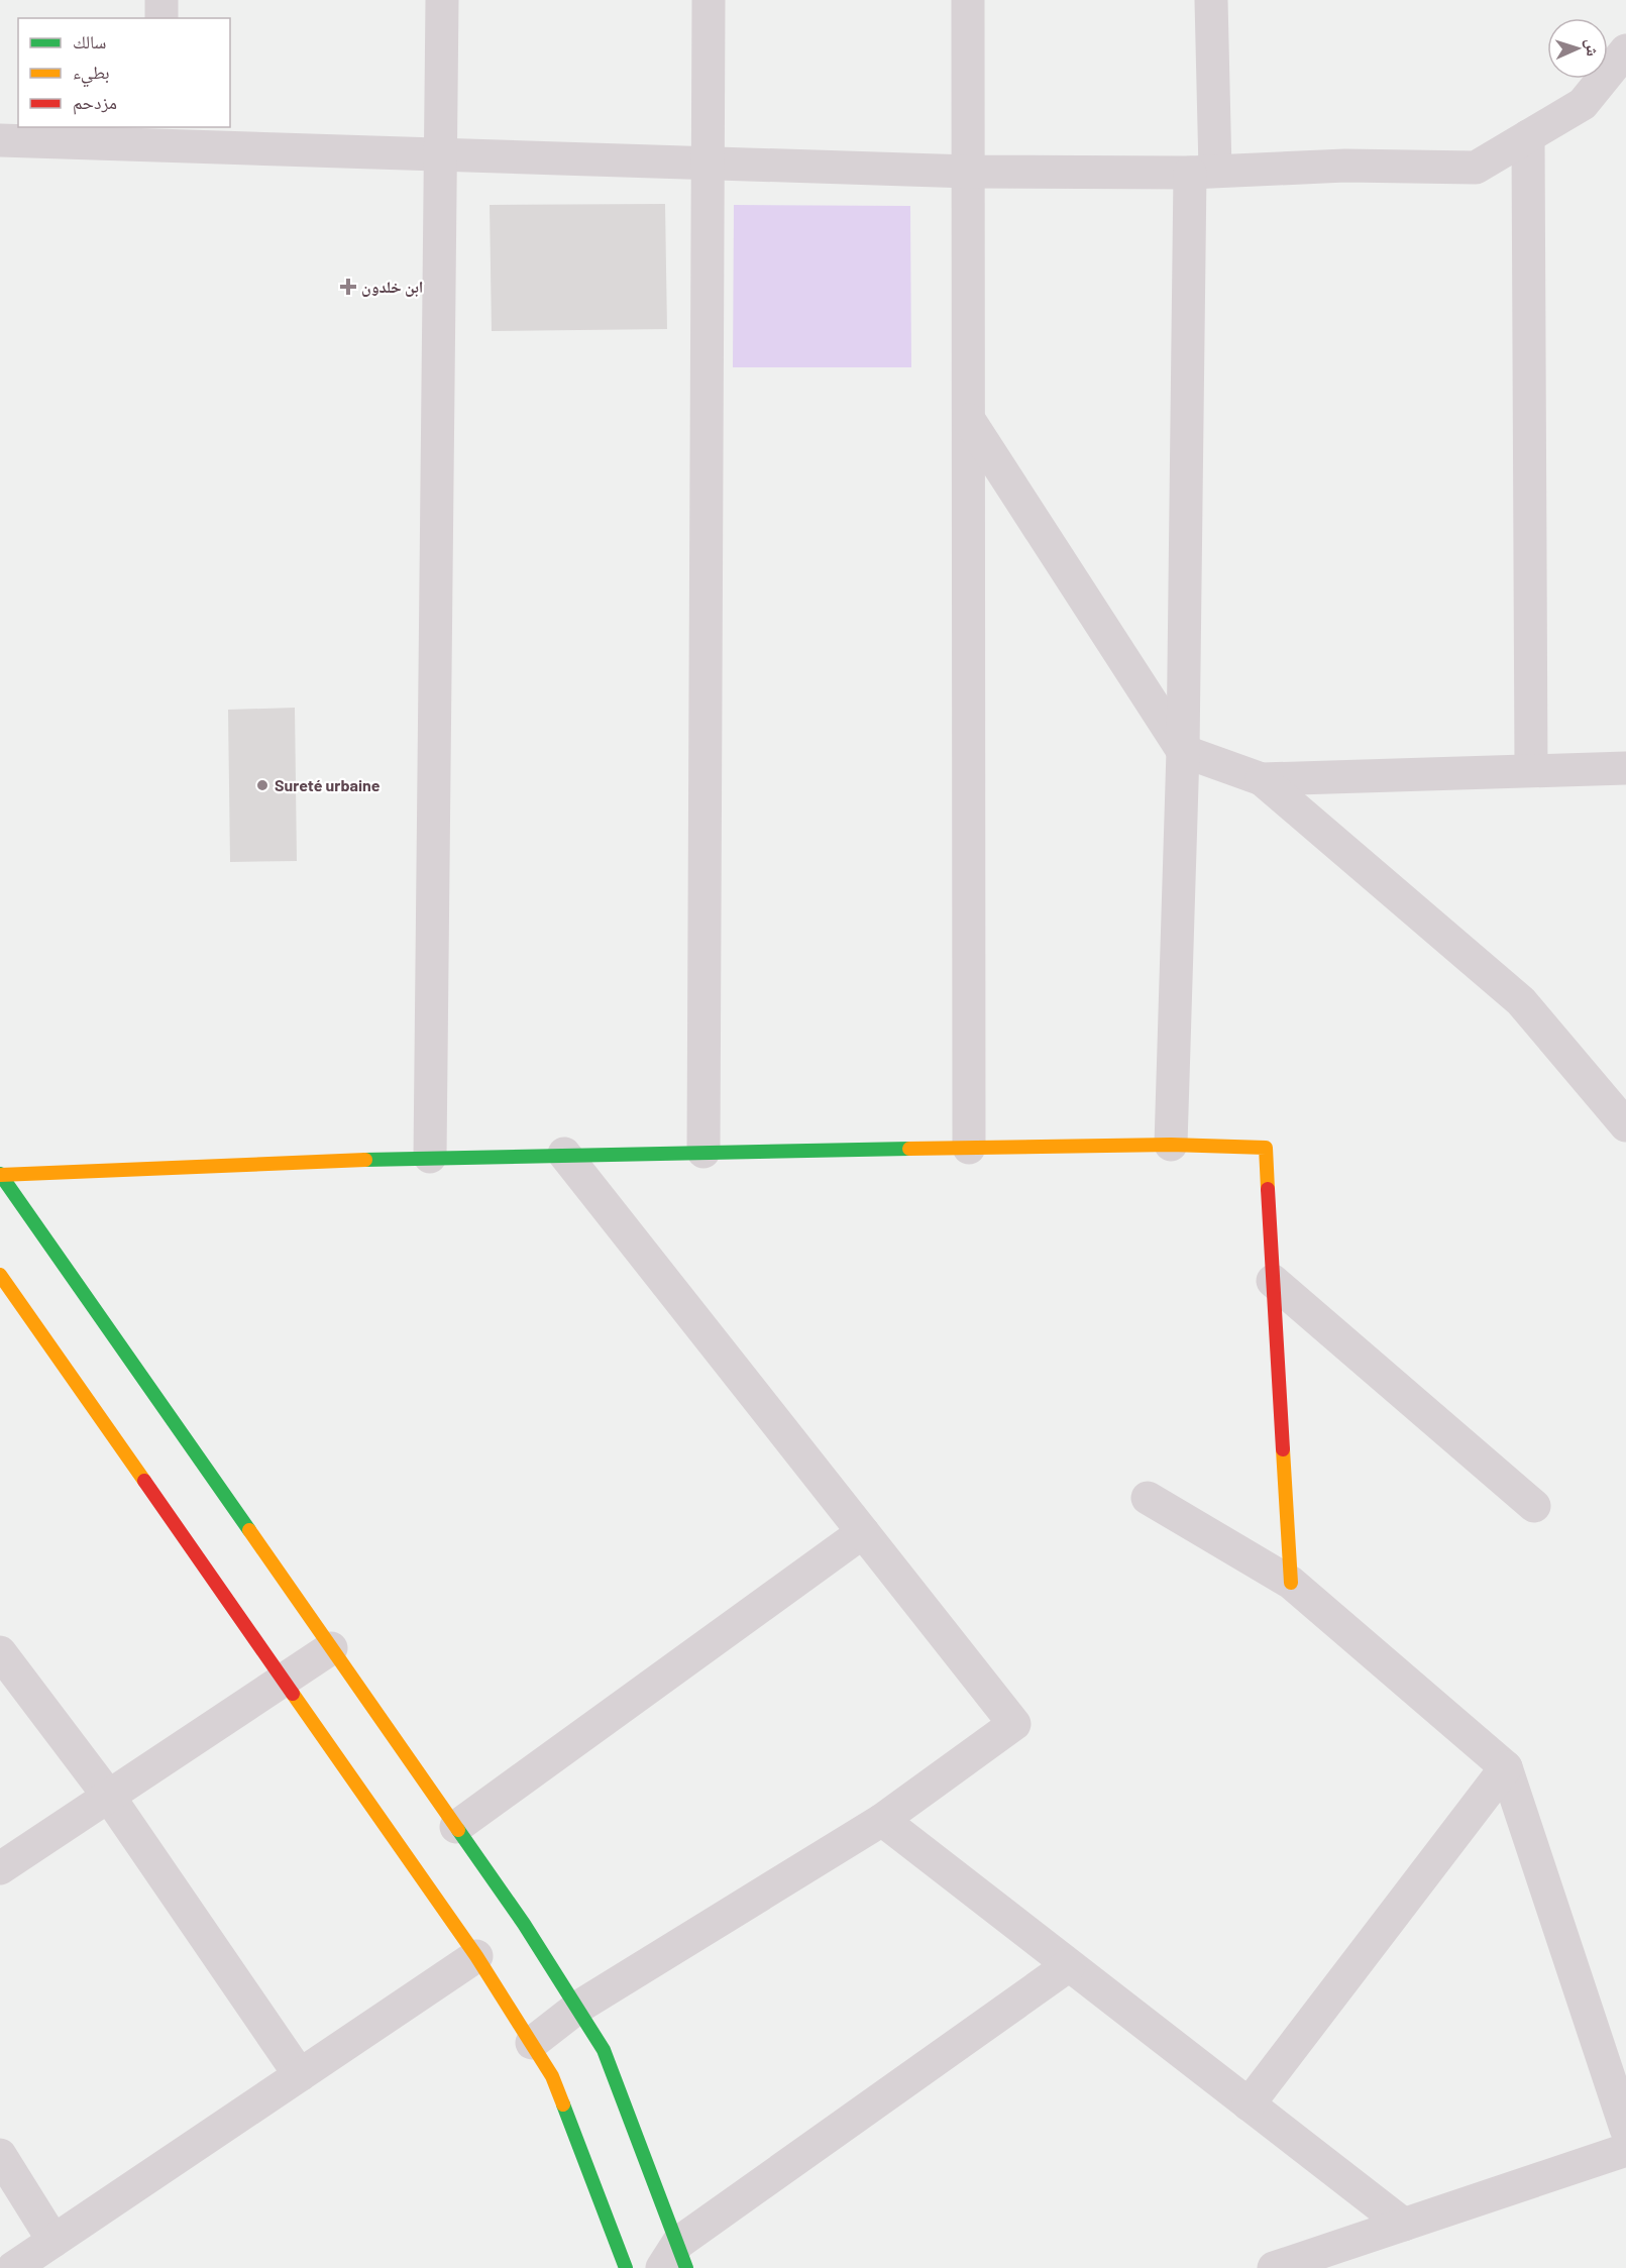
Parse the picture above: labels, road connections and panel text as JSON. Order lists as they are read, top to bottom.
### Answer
{
  "places": {
    "health": ["ابن خلدون"],
    "other": ["Sureté urbaine"]
  },
  "legend": ["سالك", "بطيء", "مزدحم"],
  "north": "right"
}
